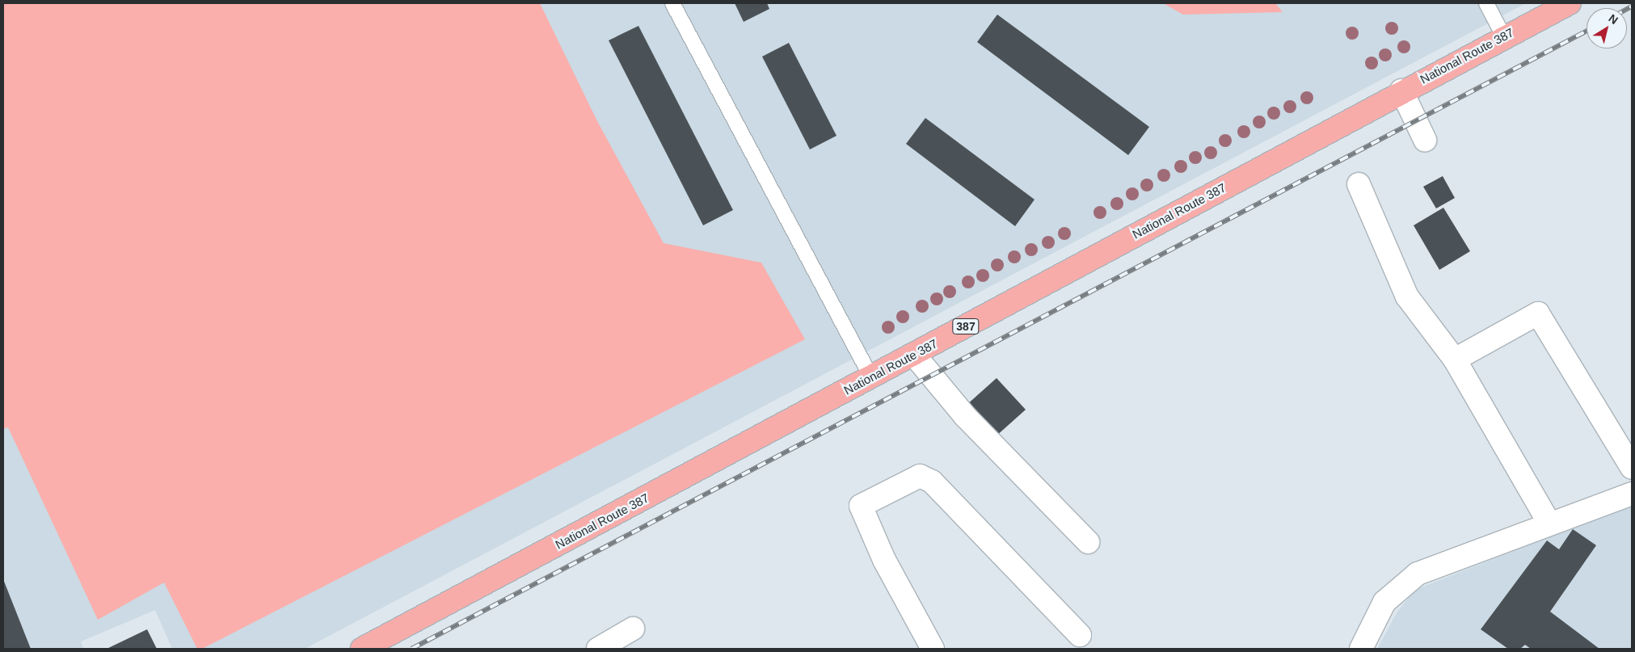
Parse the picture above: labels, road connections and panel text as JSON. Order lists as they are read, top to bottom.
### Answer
{
  "streets": {
    "highway": ["National Route 387", "387"]
  },
  "north": "top right"
}
